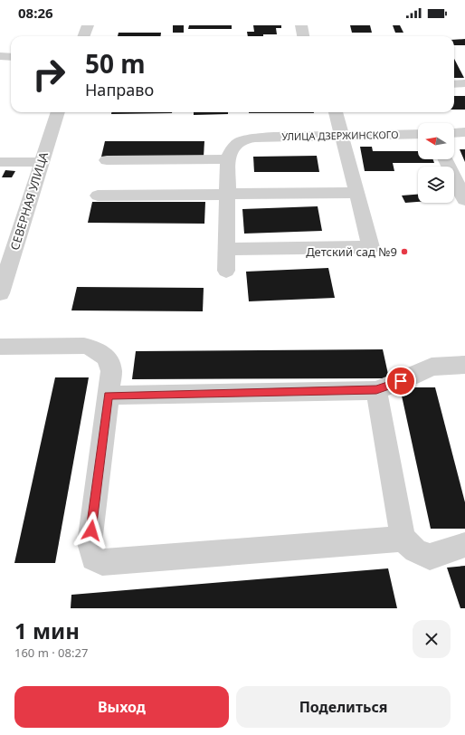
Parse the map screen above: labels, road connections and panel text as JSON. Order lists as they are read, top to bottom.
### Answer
{
  "streets": {
    "street": ["УЛИЦА ДЗЕРЖИНСКОГО", "СЕВЕРНАЯ УЛИЦА"]
  },
  "places": ["Детский сад №9"],
  "north": "left",
  "page": {
    "status": "08:26",
    "turn": ["50 m", "Направо"],
    "heading": ["1 мин", "160 m · 08:27"],
    "buttons": ["Выход", "Поделиться"]
  }
}
